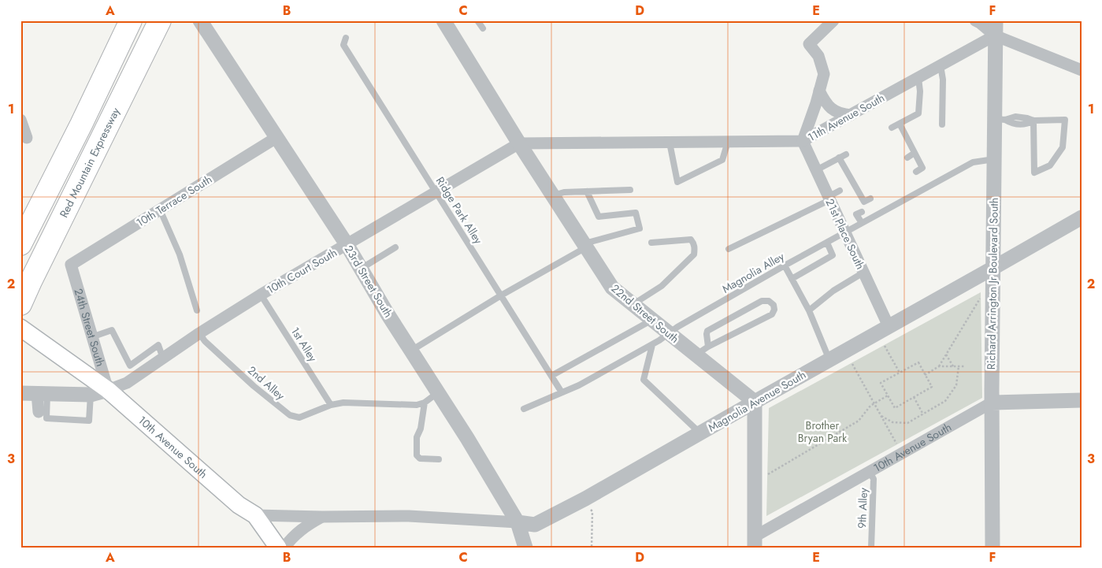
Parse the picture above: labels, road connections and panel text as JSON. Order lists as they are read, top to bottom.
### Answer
{
  "streets": {
    "highway": ["Red Mountain Expressway"],
    "main road": ["10th Avenue South"],
    "street": [
      "11th Avenue South",
      "10th Terrace South",
      "21st Place South",
      "10th Court South",
      "23rd Street South",
      "Richard Arrington Jr Boulevard South",
      "22nd Street South",
      "24th Street South",
      "Magnolia Avenue South"
    ],
    "lane": [
      "Ridge Park Alley",
      "Magnolia Alley",
      "1st Alley",
      "2nd Alley",
      "9th Alley"
    ]
  },
  "crossings": [
    ["11th Avenue South", "21st Place South"],
    ["11th Avenue South", "10th Court South"],
    ["11th Avenue South", "Richard Arrington Jr Boulevard South"],
    ["11th Avenue South", "22nd Street South"],
    ["10th Terrace South", "23rd Street South"],
    ["10th Terrace South", "24th Street South"],
    ["Ridge Park Alley", "10th Court South"],
    ["Ridge Park Alley", "Magnolia Alley"],
    ["21st Place South", "Magnolia Alley"],
    ["21st Place South", "Magnolia Avenue South"],
    ["10th Court South", "23rd Street South"],
    ["10th Court South", "22nd Street South"],
    ["10th Court South", "24th Street South"],
    ["10th Court South", "1st Alley"],
    ["10th Court South", "2nd Alley"],
    ["10th Court South", "10th Avenue South"],
    ["Magnolia Alley", "Richard Arrington Jr Boulevard South"],
    ["Magnolia Alley", "22nd Street South"],
    ["23rd Street South", "Magnolia Avenue South"],
    ["Richard Arrington Jr Boulevard South", "Magnolia Avenue South"],
    ["Richard Arrington Jr Boulevard South", "10th Avenue South"],
    ["22nd Street South", "Magnolia Avenue South"],
    ["24th Street South", "10th Avenue South"],
    ["1st Alley", "2nd Alley"],
    ["10th Avenue South", "9th Alley"]
  ],
  "parks": ["Brother Bryan Park"],
  "grid": {
    "columns": [
      "A",
      "B",
      "C",
      "D",
      "E",
      "F"
    ],
    "rows": ["1", "2", "3"]
  }
}
